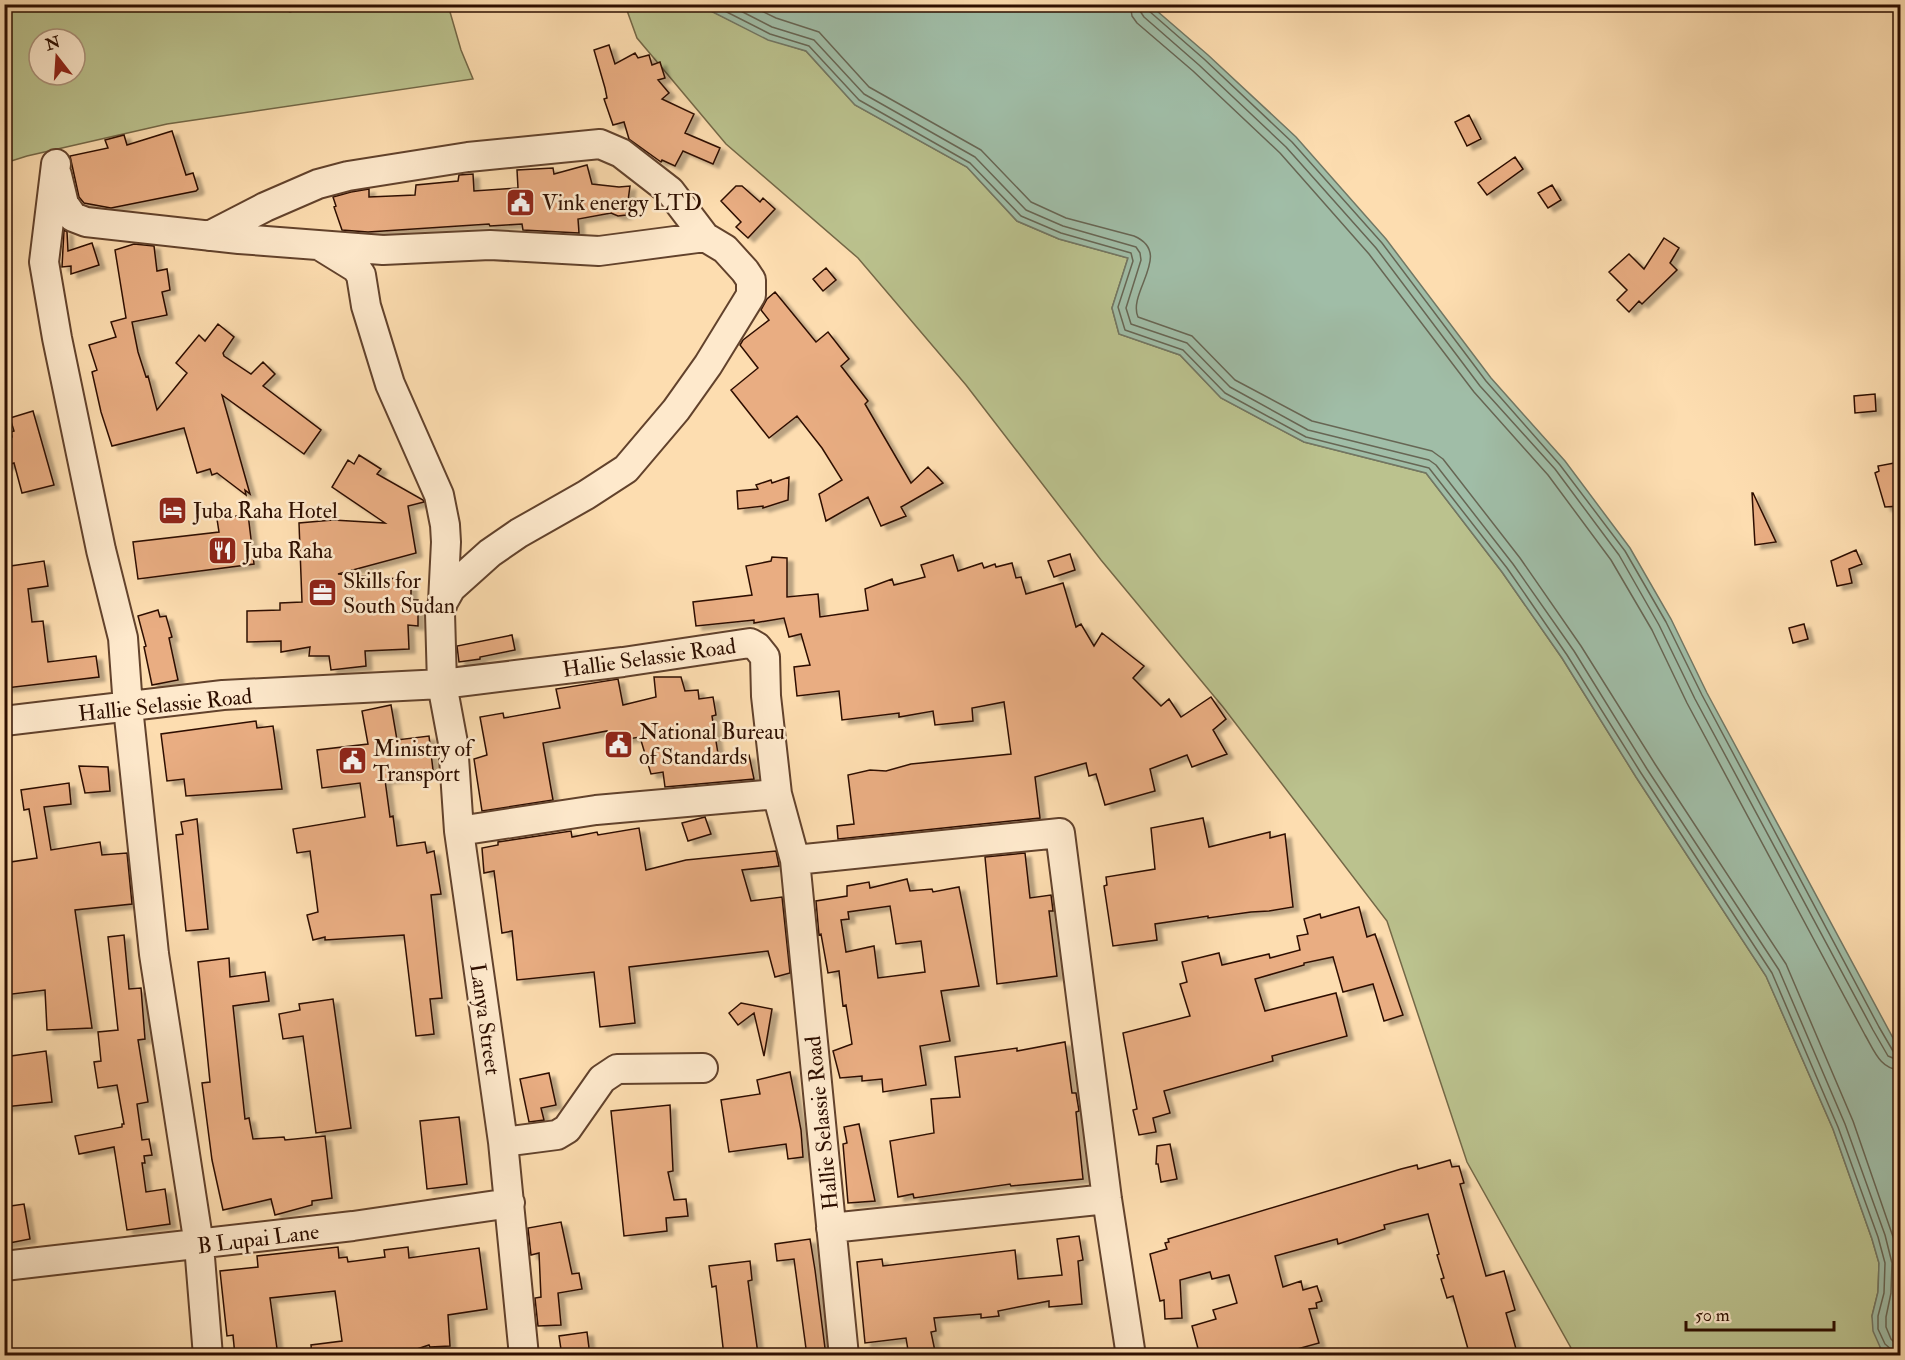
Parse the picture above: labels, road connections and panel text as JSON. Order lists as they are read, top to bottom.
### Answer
{
  "streets": {
    "street": ["Hallie Selassie Road", "Lanya Street", "B Lupai Lane"]
  },
  "crossings": [
    ["Hallie Selassie Road", "Lanya Street"],
    ["Lanya Street", "B Lupai Lane"]
  ],
  "places": {
    "public building": ["Vink energy LTD", "National Bureau of Standards", "Ministry of Transport"],
    "hotel": ["Juba Raha Hotel"],
    "restaurant": ["Juba Raha"],
    "office": ["Skills for South Sudan"]
  },
  "scale_bar": "50 m",
  "north": "top"
}
